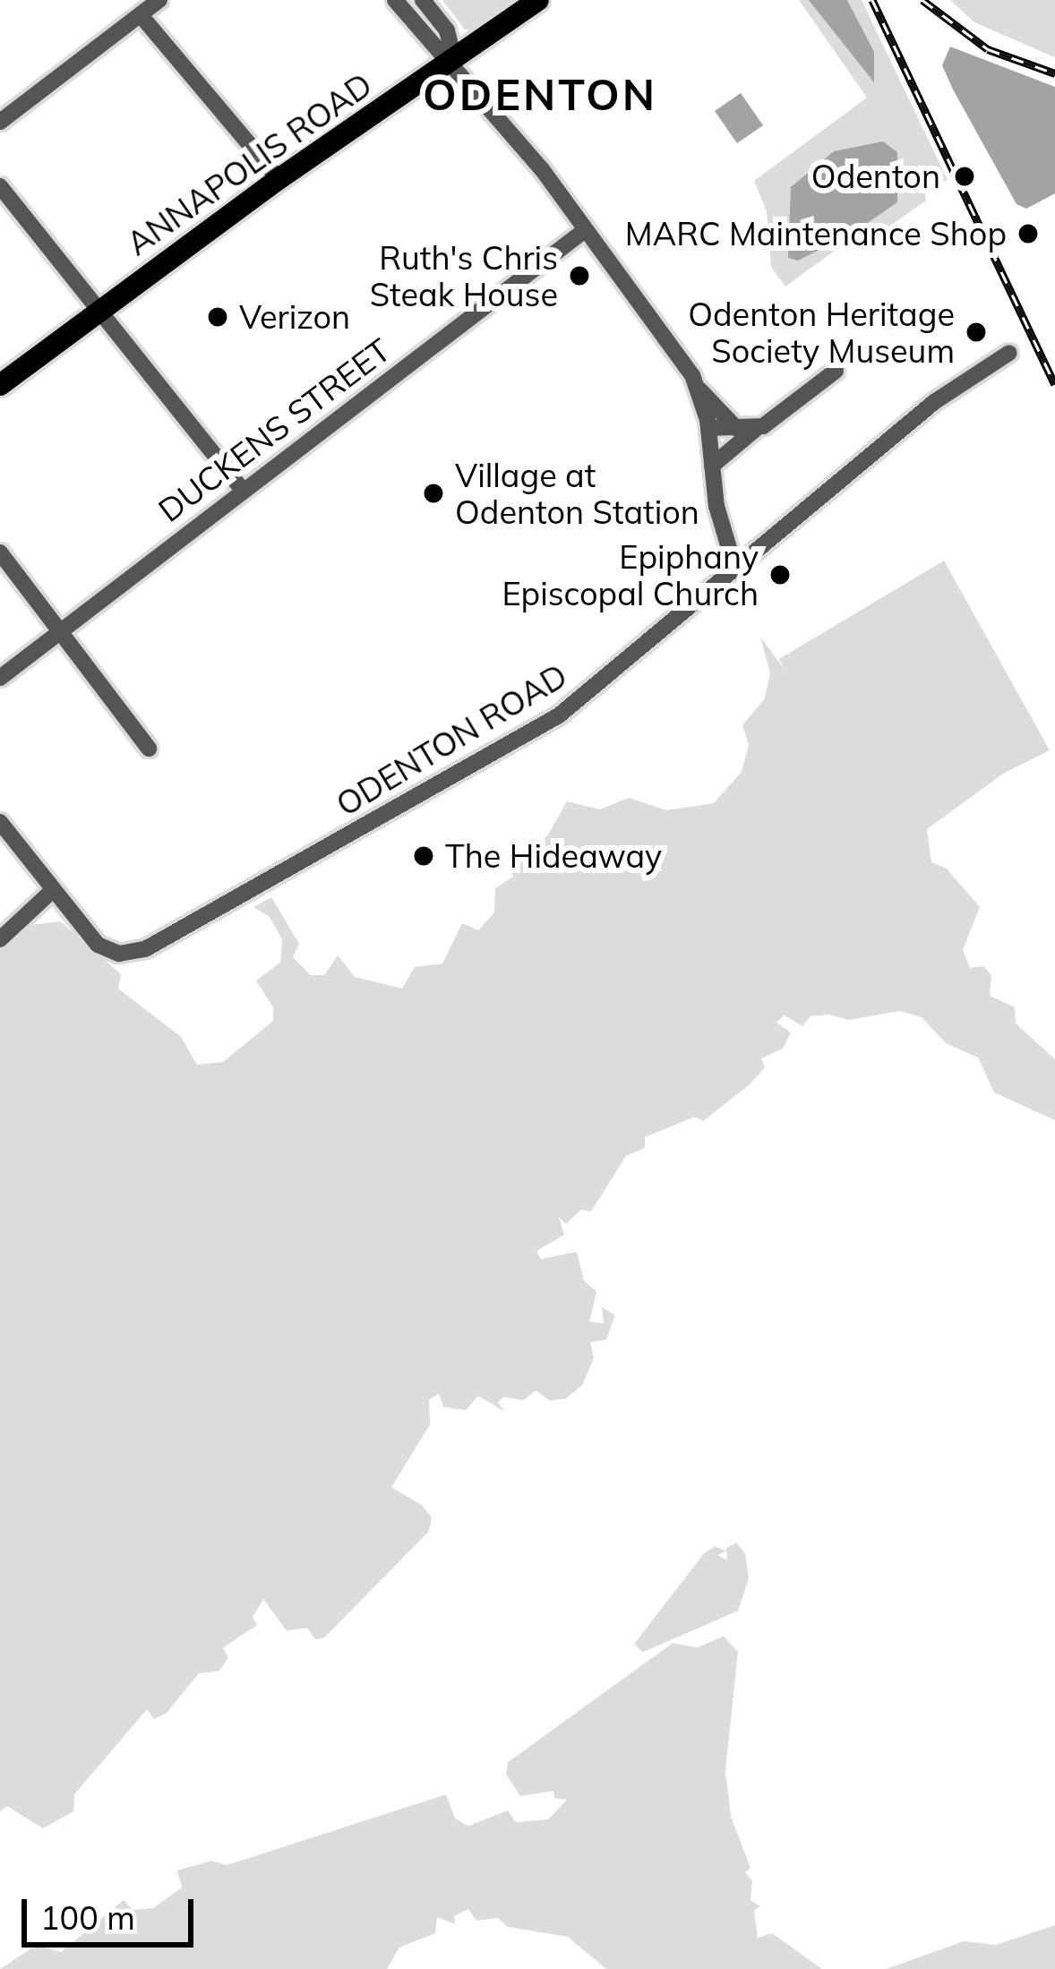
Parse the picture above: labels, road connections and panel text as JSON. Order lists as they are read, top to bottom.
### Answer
{
  "streets": {
    "main road": ["ANNAPOLIS ROAD"],
    "street": ["DUCKENS STREET", "ODENTON ROAD"]
  },
  "districts": ["ODENTON"],
  "places": [
    "Odenton",
    "MARC Maintenance Shop",
    "Ruth's Chris Steak House",
    "Verizon",
    "Odenton Heritage Society Museum",
    "Village at Odenton Station",
    "Epiphany Episcopal Church",
    "The Hideaway"
  ],
  "scale_bar": "100 m"
}
